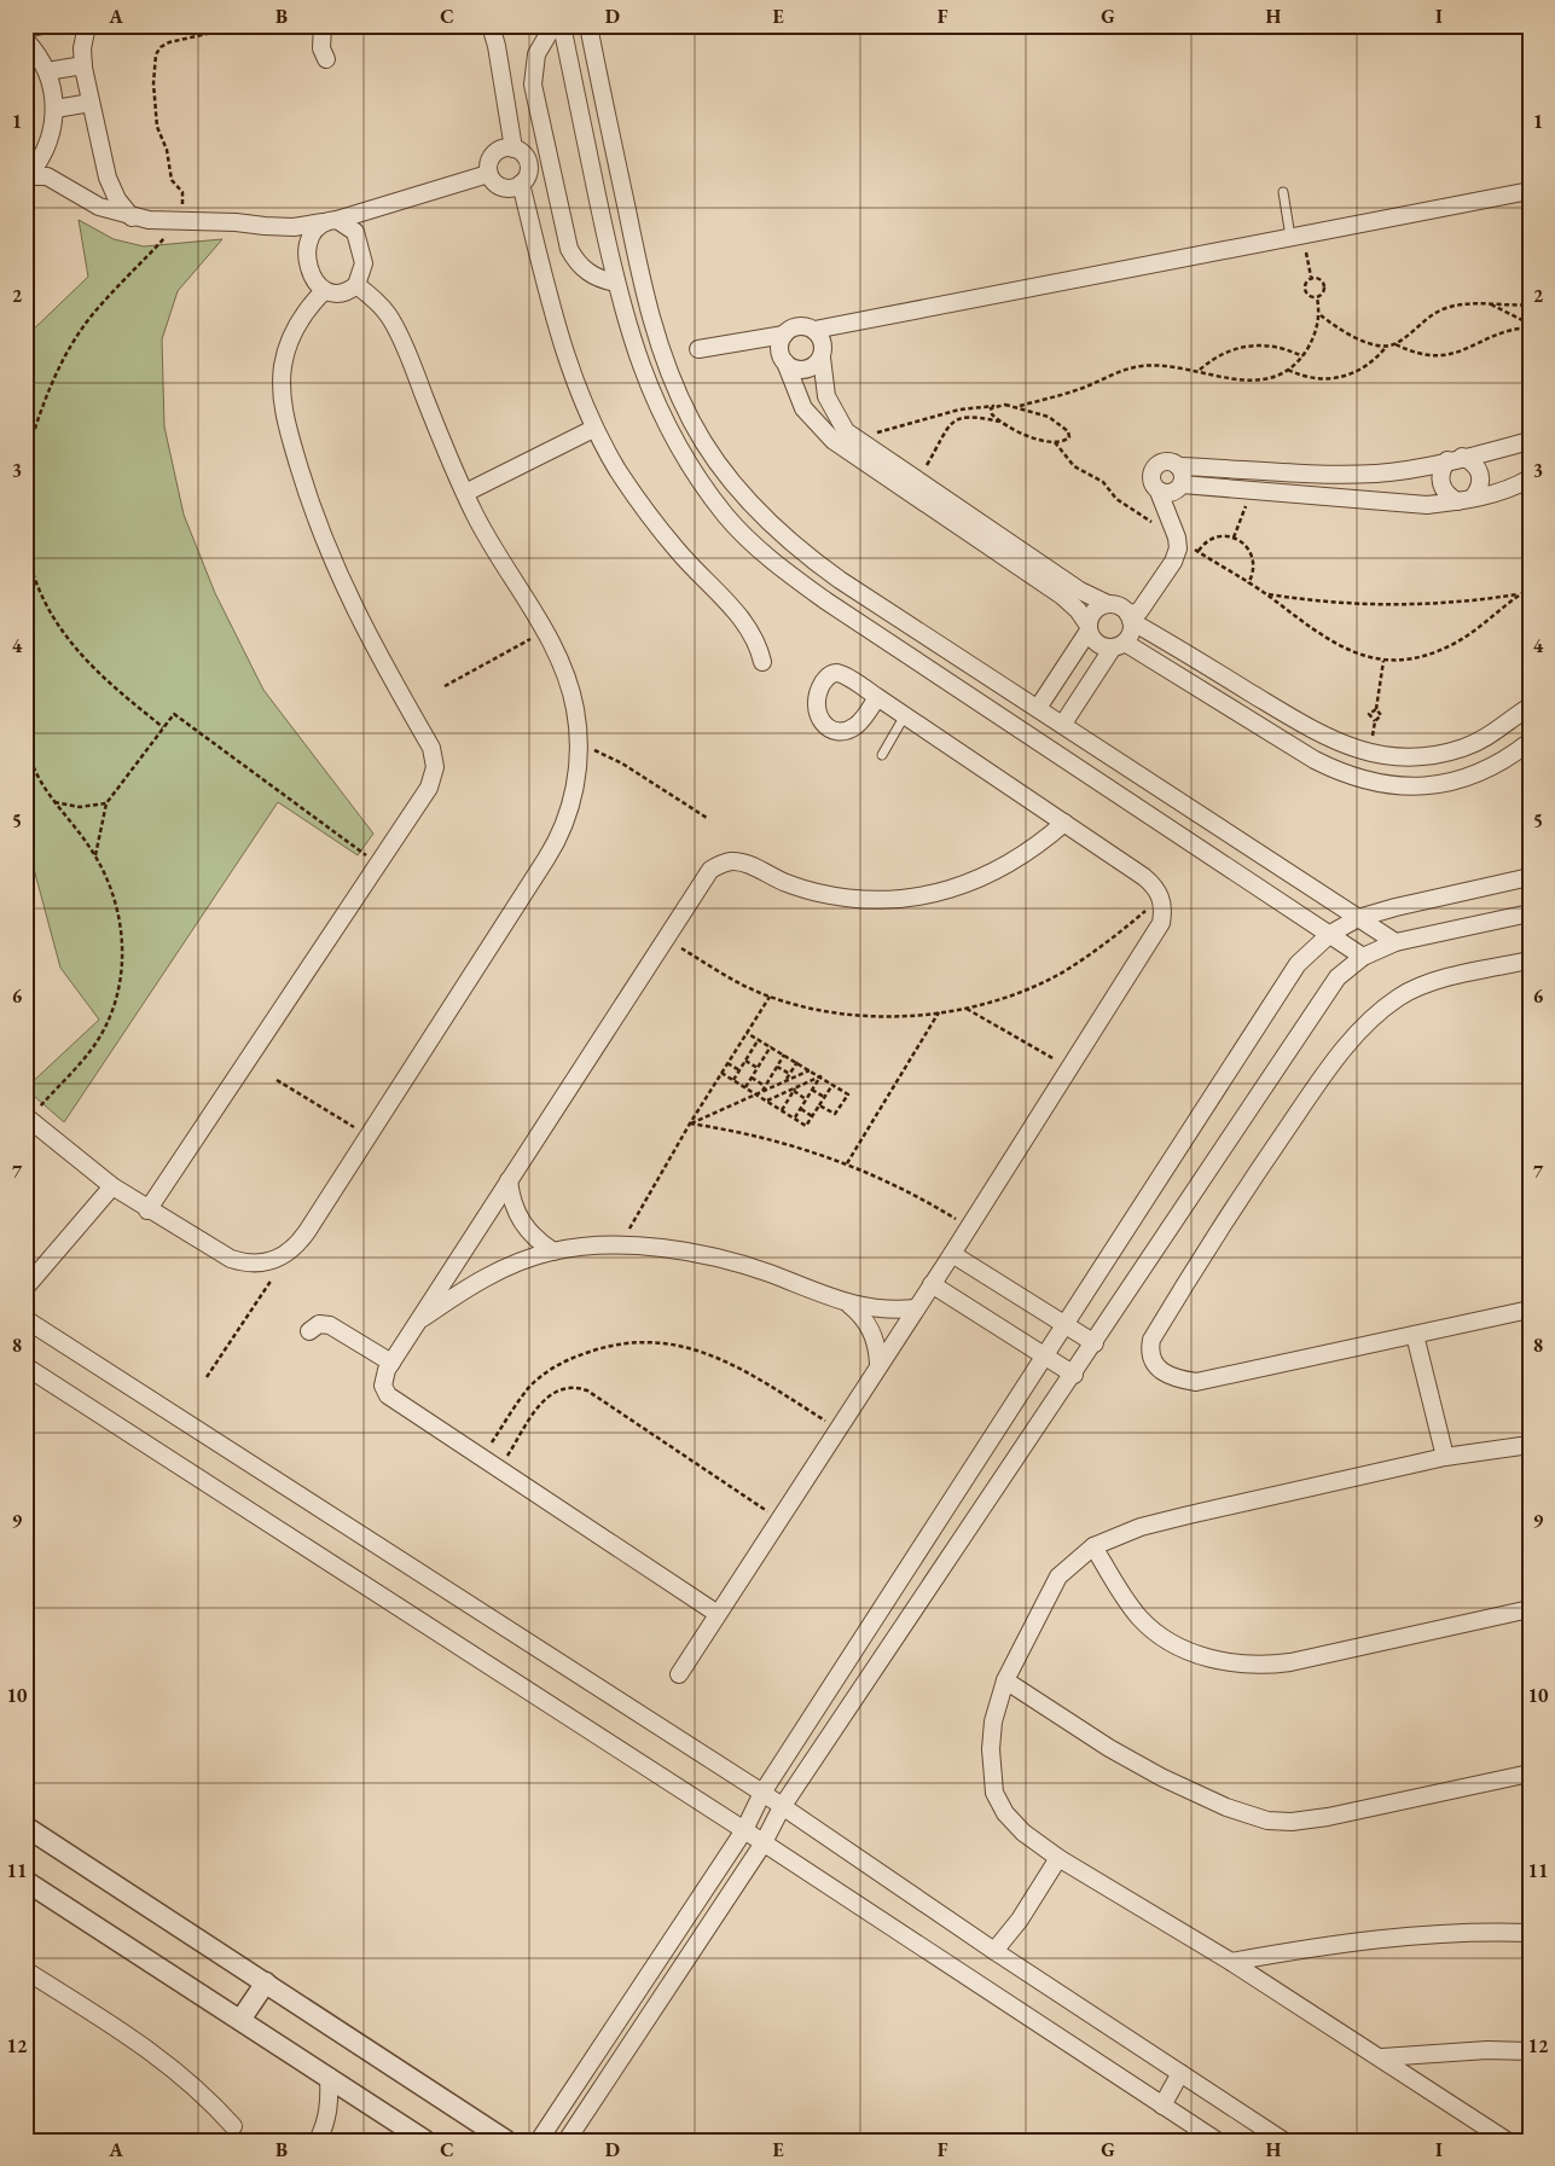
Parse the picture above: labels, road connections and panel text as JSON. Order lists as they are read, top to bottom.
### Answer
{
  "grid": {
    "columns": [
      "A",
      "B",
      "C",
      "D",
      "E",
      "F",
      "G",
      "H",
      "I"
    ],
    "rows": [
      "1",
      "2",
      "3",
      "4",
      "5",
      "6",
      "7",
      "8",
      "9",
      "10",
      "11",
      "12"
    ]
  }
}
